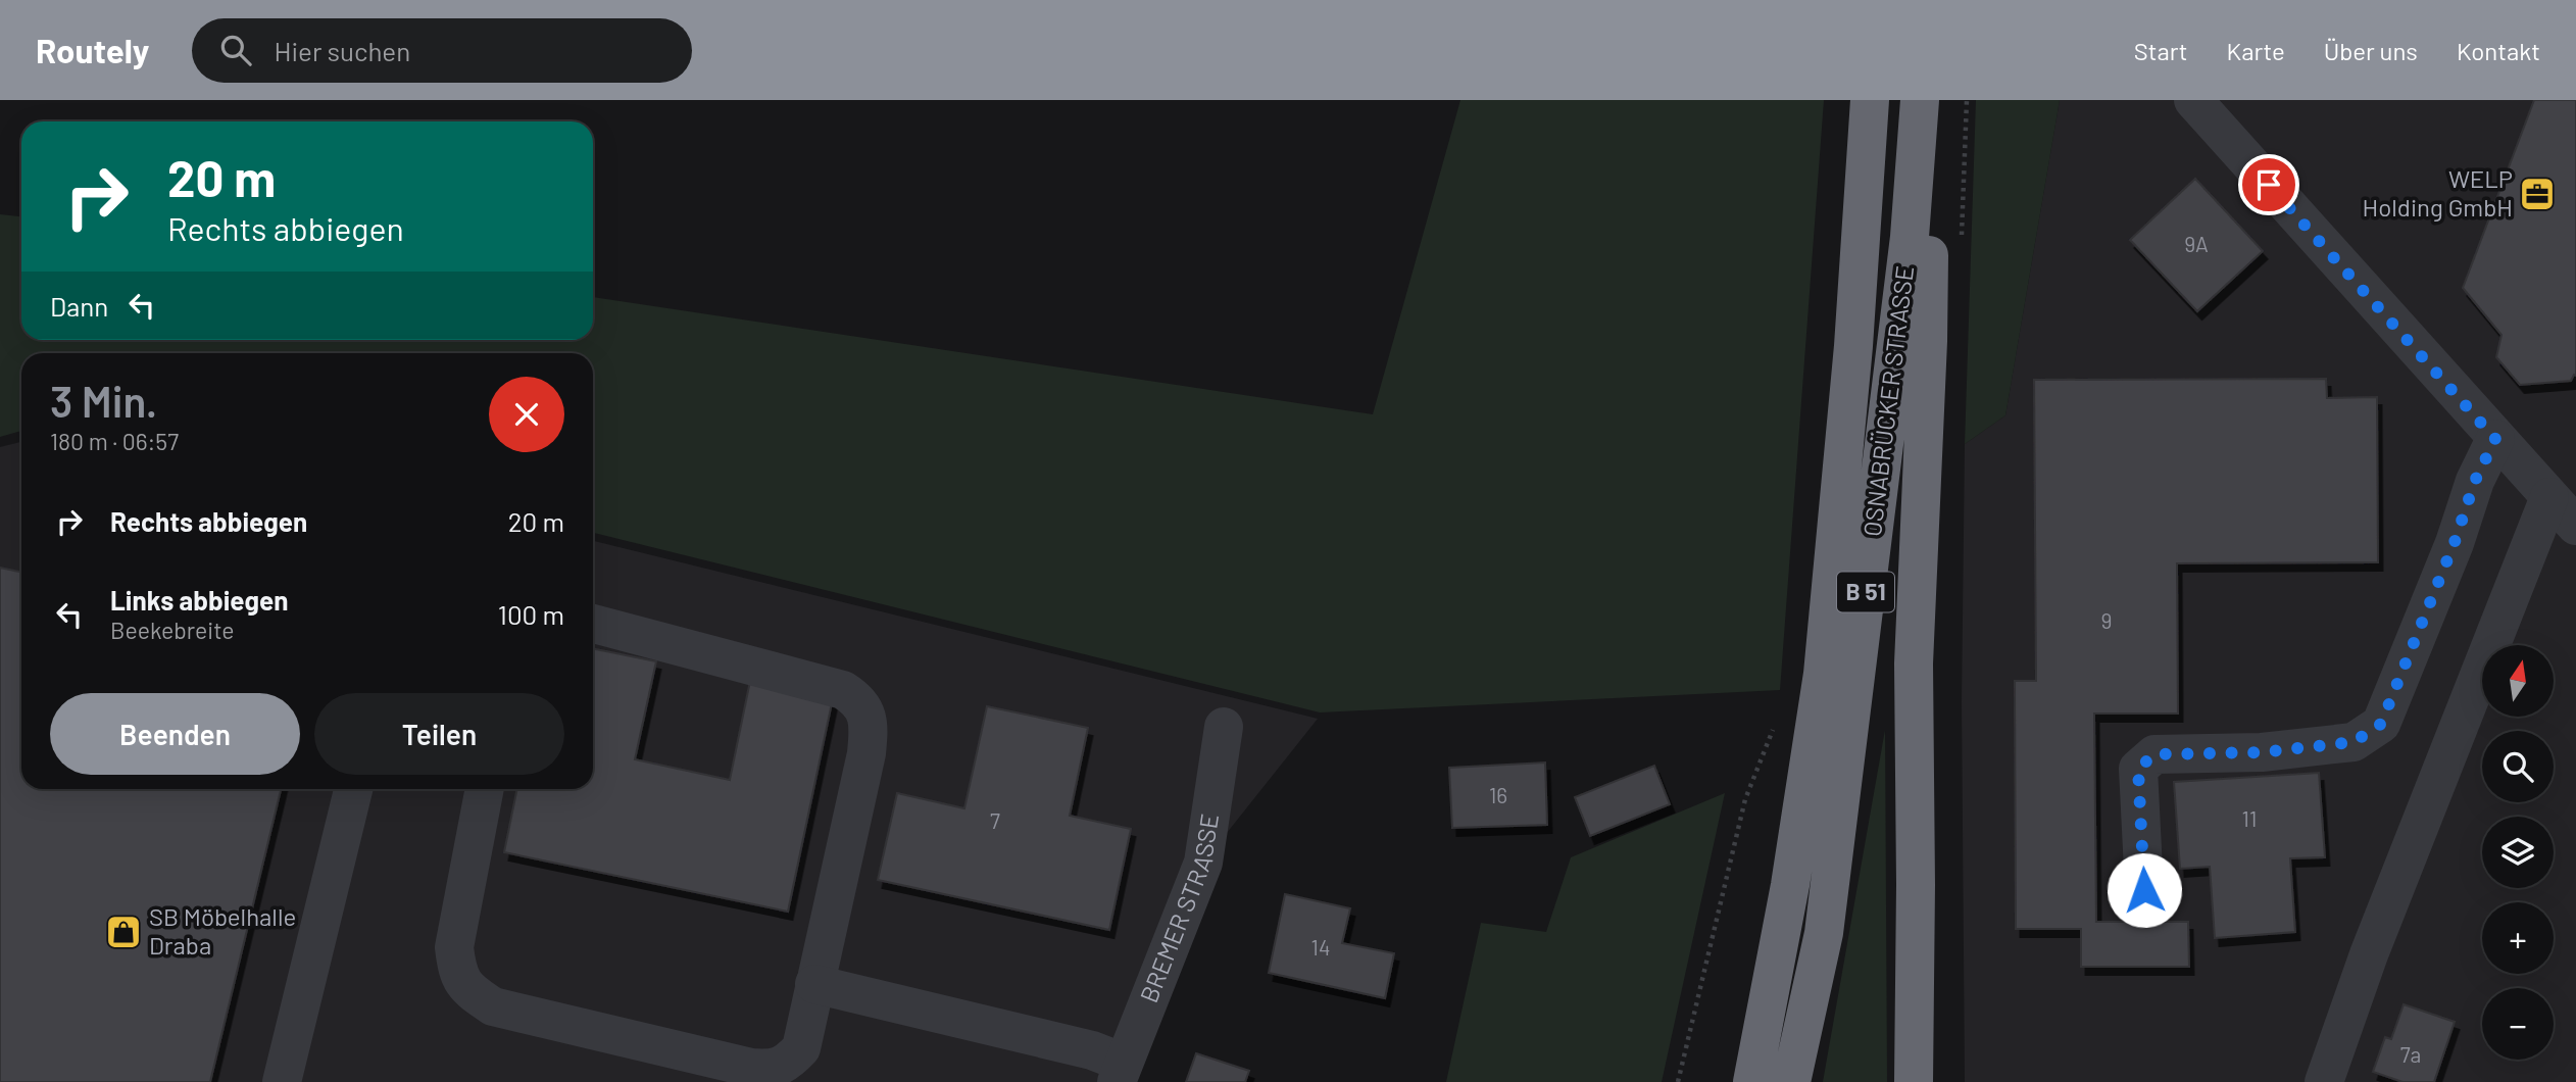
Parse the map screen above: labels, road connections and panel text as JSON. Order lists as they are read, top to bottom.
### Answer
{
  "streets": {
    "highway": ["OSNABRÜCKER STRASSE", "B 51"],
    "street": ["BREMER STRASSE"]
  },
  "places": {
    "office": ["WELP Holding GmbH"],
    "shop": ["SB Möbelhalle Draba"]
  },
  "house_numbers": [
    "9A",
    "9",
    "16",
    "11",
    "7",
    "14",
    "7a"
  ],
  "north": "top",
  "page": {
    "header": "Routely",
    "search": "Hier suchen",
    "nav": [
      "Start",
      "Karte",
      "Über uns",
      "Kontakt"
    ],
    "turn": ["20 m", "Rechts abbiegen"],
    "then": "Dann",
    "heading": ["3 Min.", "180 m · 06:57"],
    "list": [
      {
        "name": "Rechts abbiegen",
        "value": "20 m"
      },
      {
        "name": "Links abbiegen",
        "note": "Beekebreite",
        "value": "100 m"
      }
    ],
    "map_buttons": ["+", "−"],
    "buttons": ["Beenden", "Teilen"]
  }
}
